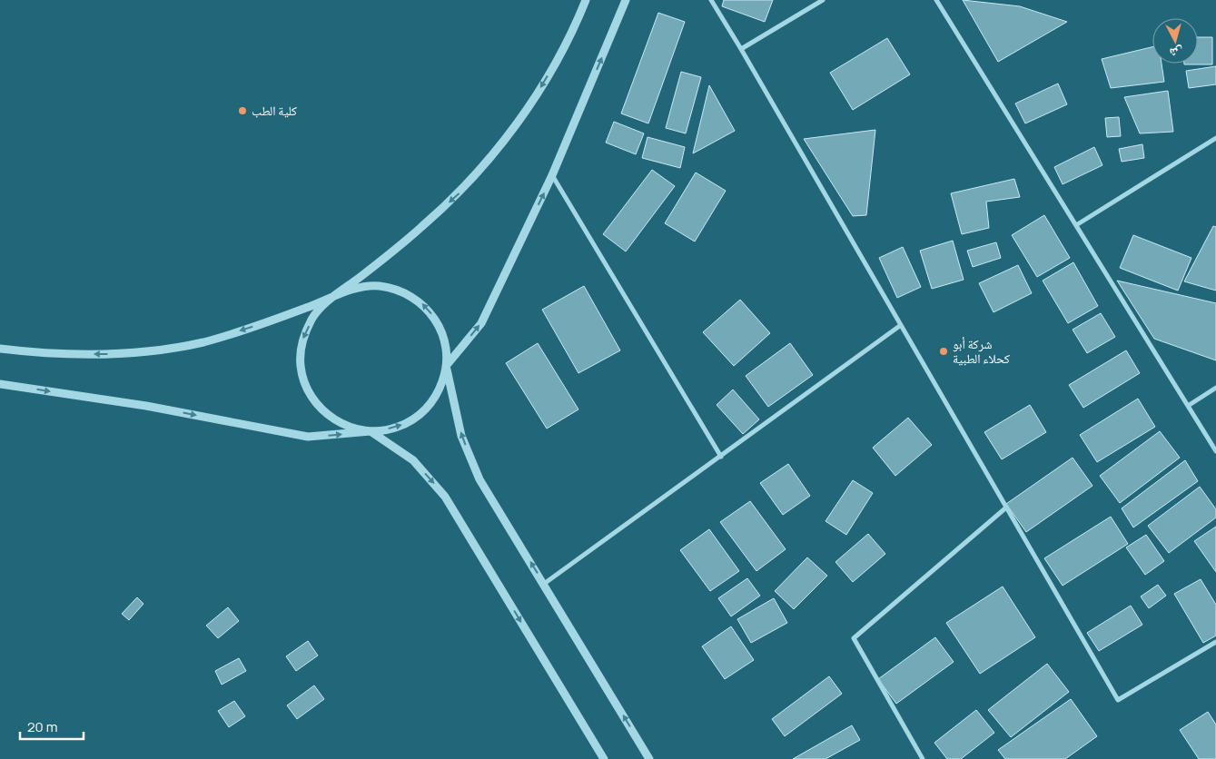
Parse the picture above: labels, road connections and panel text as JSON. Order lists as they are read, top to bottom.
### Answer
{
  "places": ["كلية الطب", "شركة أبو كحلاء الطبية"],
  "scale_bar": "20 m",
  "north": "bottom"
}
